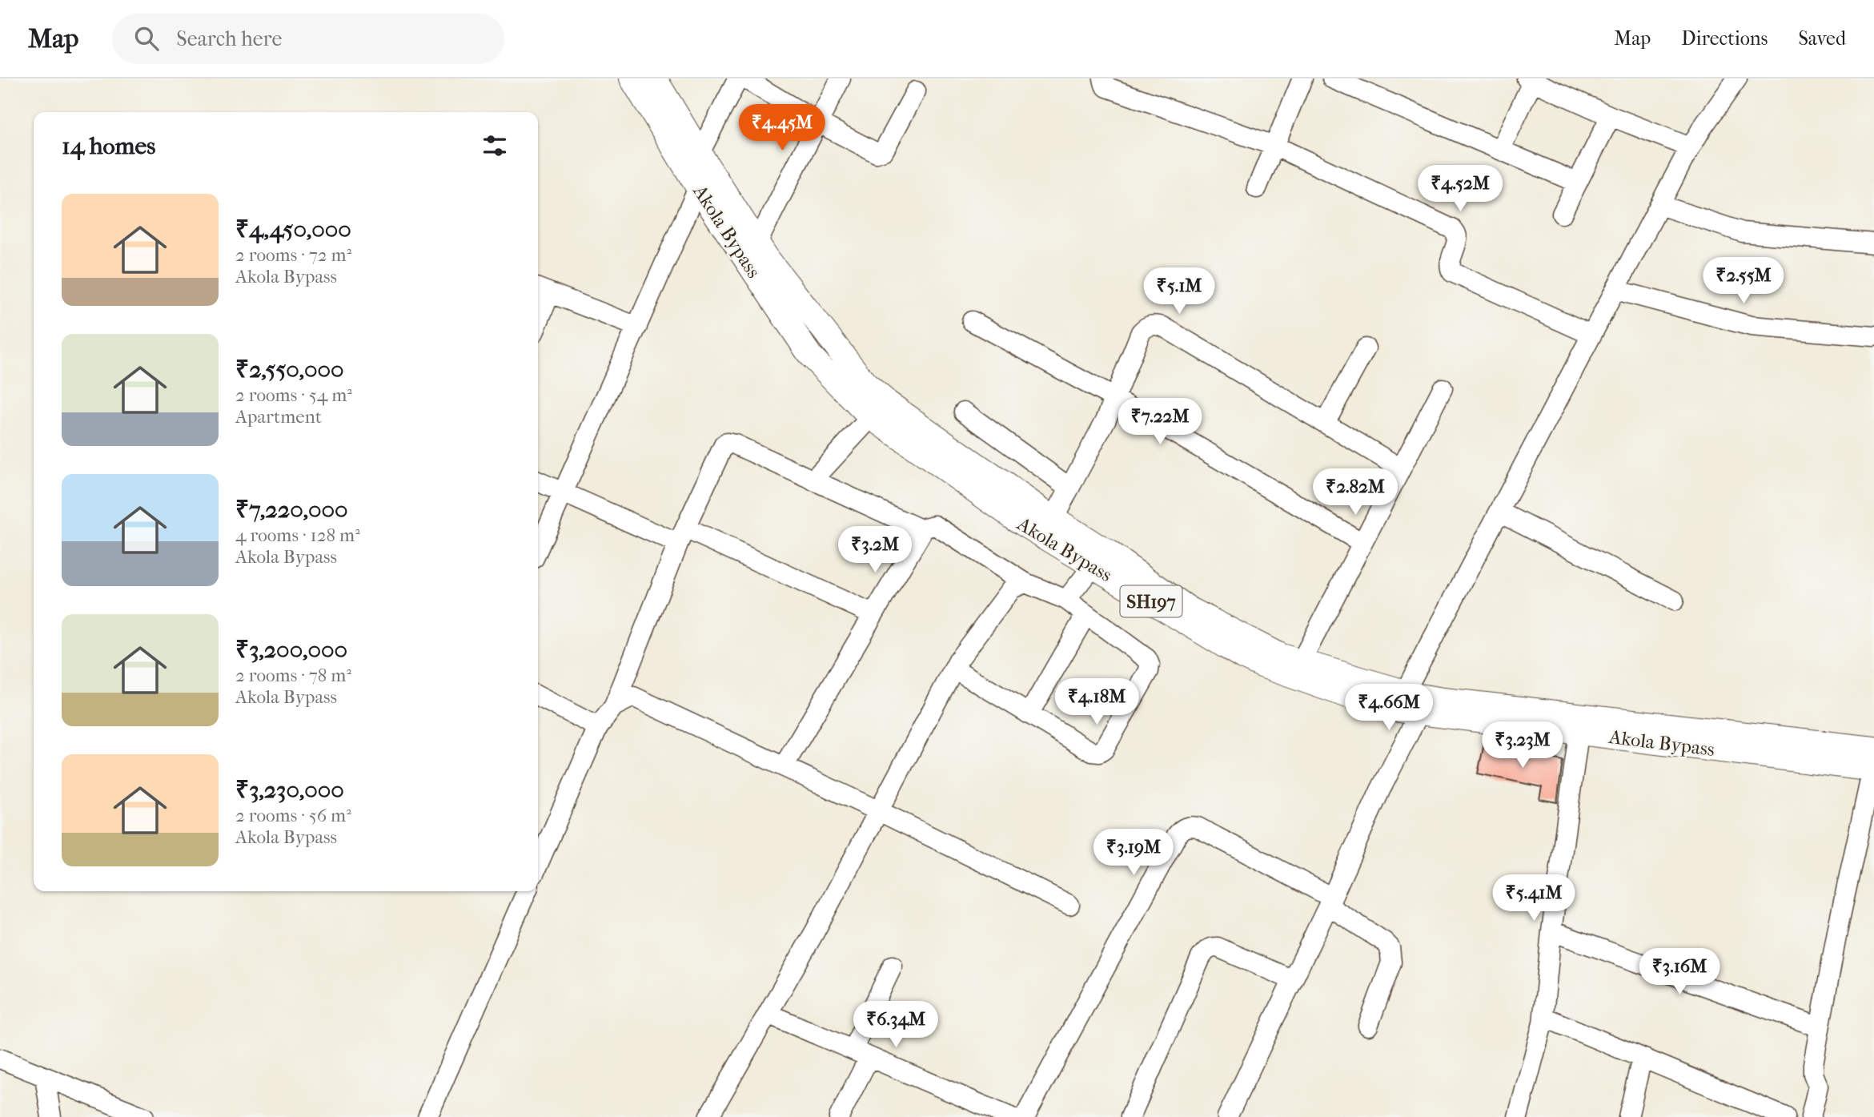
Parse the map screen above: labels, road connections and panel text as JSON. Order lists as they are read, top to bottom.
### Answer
{
  "streets": {
    "main road": ["Akola Bypass", "SH197"]
  },
  "page": {
    "header": "Map",
    "search": "Search here",
    "nav": ["Map", "Directions", "Saved"],
    "price": [
      "₹4.45M",
      "₹4.52M",
      "₹2.55M",
      "₹5.1M",
      "₹7.22M",
      "₹2.82M",
      "₹3.2M",
      "₹4.18M",
      "₹4.66M",
      "₹3.23M",
      "₹3.19M",
      "₹5.41M",
      "₹3.16M",
      "₹6.34M"
    ],
    "heading": "14 homes",
    "list": [
      {
        "name": "₹4,450,000",
        "note": "2 rooms · 72 m² · Akola Bypass"
      },
      {
        "name": "₹2,550,000",
        "note": "2 rooms · 54 m² · Apartment"
      },
      {
        "name": "₹7,220,000",
        "note": "4 rooms · 128 m² · Akola Bypass"
      },
      {
        "name": "₹3,200,000",
        "note": "2 rooms · 78 m² · Akola Bypass"
      },
      {
        "name": "₹3,230,000",
        "note": "2 rooms · 56 m² · Akola Bypass"
      }
    ]
  }
}
